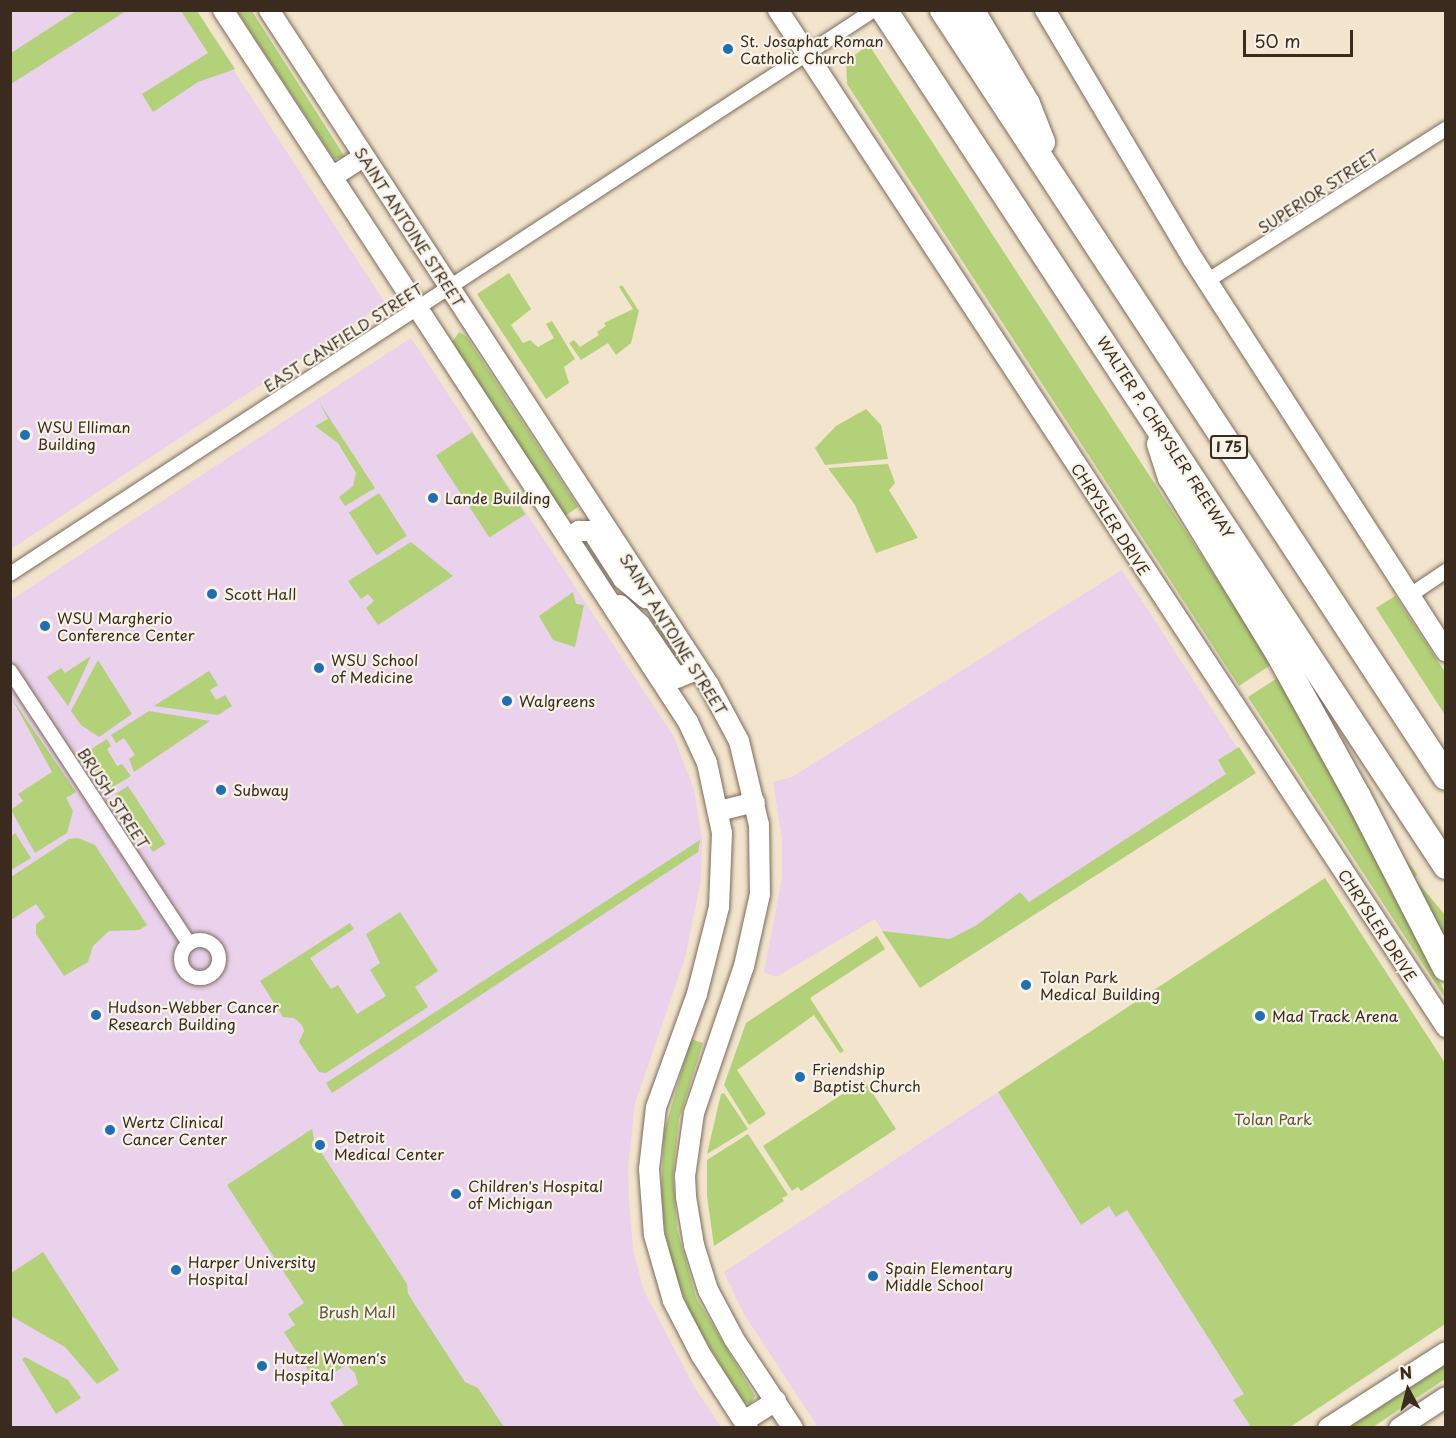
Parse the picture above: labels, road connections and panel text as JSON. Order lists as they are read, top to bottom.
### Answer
{
  "streets": {
    "highway": ["WALTER P. CHRYSLER FREEWAY", "I 75"],
    "street": [
      "SUPERIOR STREET",
      "SAINT ANTOINE STREET",
      "EAST CANFIELD STREET",
      "CHRYSLER DRIVE",
      "BRUSH STREET"
    ]
  },
  "crossings": [
    ["SAINT ANTOINE STREET", "EAST CANFIELD STREET"],
    ["EAST CANFIELD STREET", "CHRYSLER DRIVE"]
  ],
  "parks": ["Tolan Park", "Brush Mall"],
  "places": [
    "St. Josaphat Roman Catholic Church",
    "WSU Elliman Building",
    "Lande Building",
    "Scott Hall",
    "WSU Margherio Conference Center",
    "WSU School of Medicine",
    "Walgreens",
    "Subway",
    "Tolan Park Medical Building",
    "Hudson-Webber Cancer Research Building",
    "Mad Track Arena",
    "Friendship Baptist Church",
    "Wertz Clinical Cancer Center",
    "Detroit Medical Center",
    "Children's Hospital of Michigan",
    "Harper University Hospital",
    "Spain Elementary Middle School",
    "Hutzel Women's Hospital"
  ],
  "scale_bar": "50 m",
  "north": "top"
}
